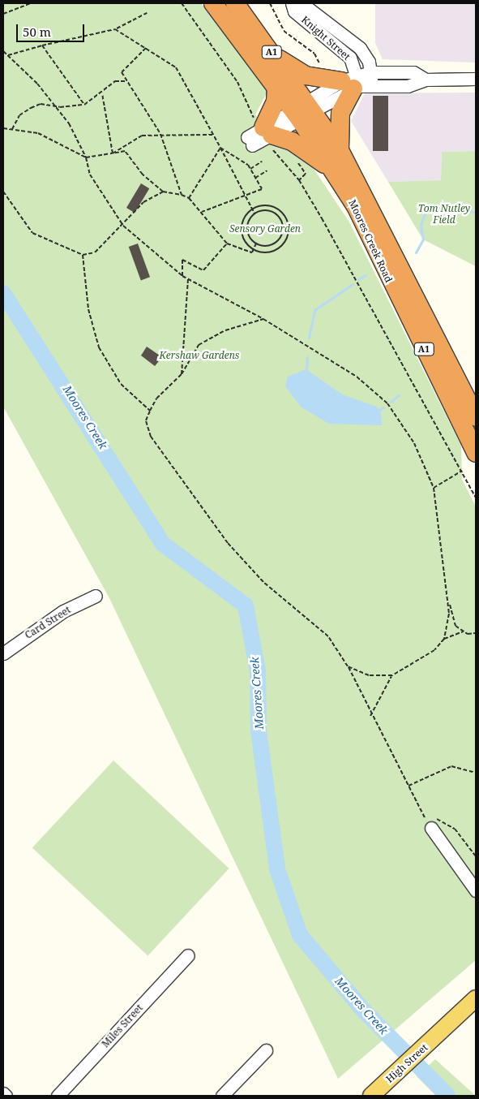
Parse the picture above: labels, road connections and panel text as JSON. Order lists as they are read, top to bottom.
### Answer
{
  "streets": {
    "highway": ["A1", "Moores Creek Road"],
    "main road": ["High Street"],
    "street": ["Knight Street", "Card Street", "Miles Street"]
  },
  "water": ["Moores Creek"],
  "parks": ["Tom Nutley Field", "Sensory Garden", "Kershaw Gardens"],
  "scale_bar": "50 m"
}
